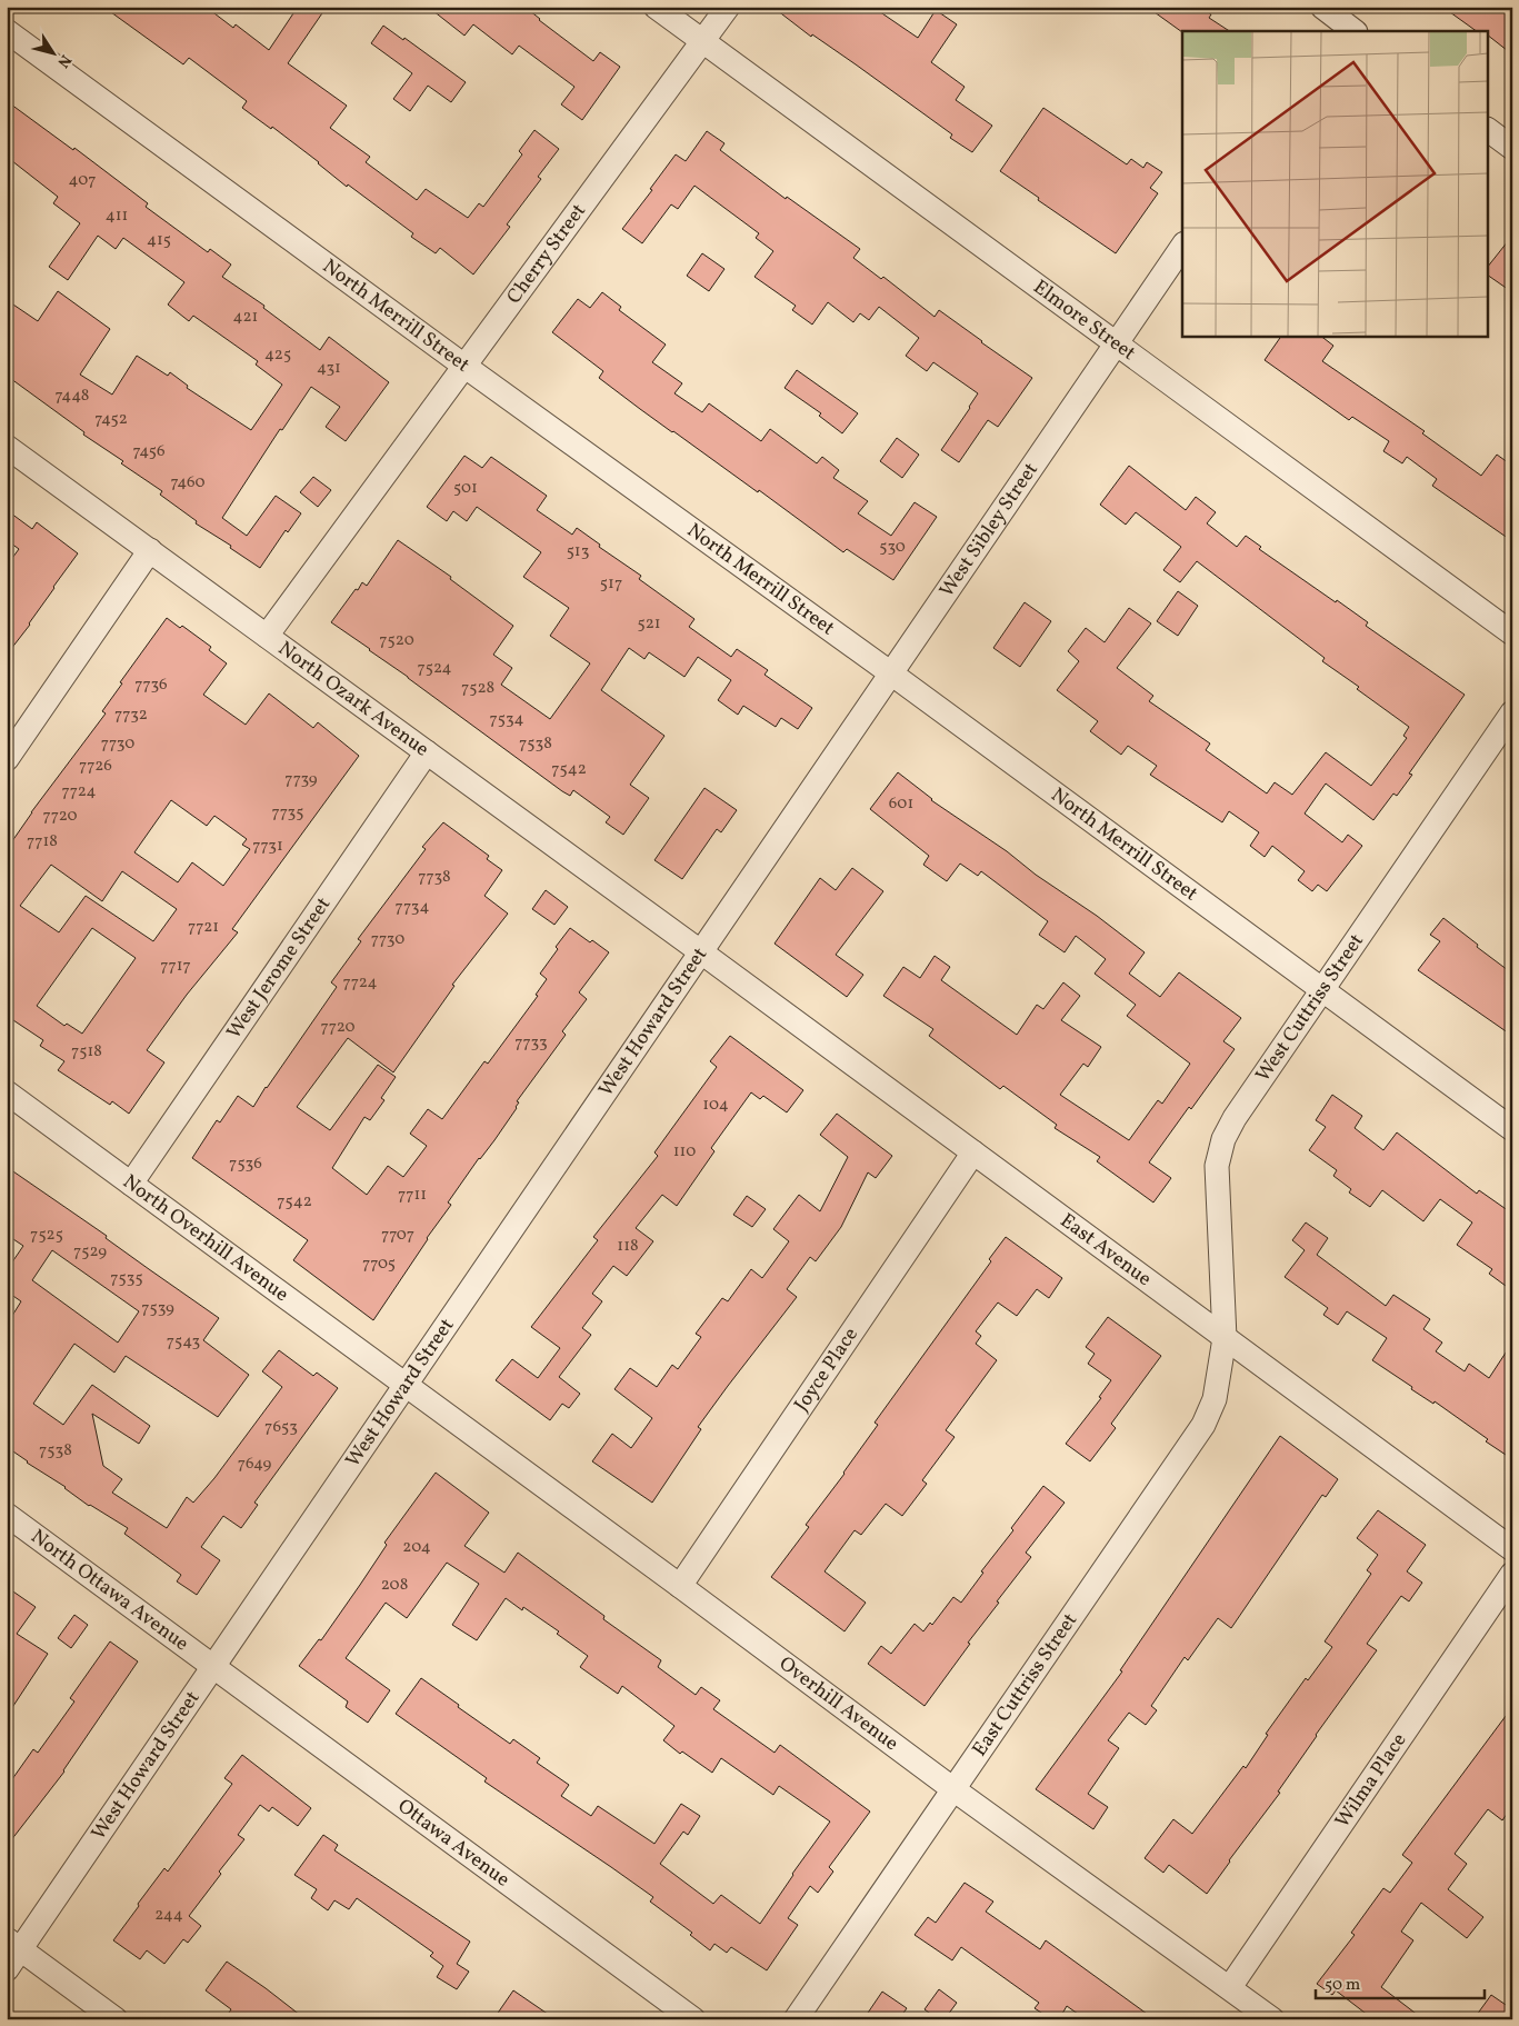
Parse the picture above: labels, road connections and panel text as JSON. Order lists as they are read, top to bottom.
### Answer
{
  "streets": {
    "street": [
      "Cherry Street",
      "North Merrill Street",
      "Elmore Street",
      "West Sibley Street",
      "North Ozark Avenue",
      "West Jerome Street",
      "West Cuttriss Street",
      "West Howard Street",
      "North Overhill Avenue",
      "East Avenue",
      "Joyce Place",
      "North Ottawa Avenue",
      "East Cuttriss Street",
      "Overhill Avenue",
      "Wilma Place",
      "Ottawa Avenue"
    ]
  },
  "crossings": [
    ["Cherry Street", "North Merrill Street"],
    ["Cherry Street", "Elmore Street"],
    ["Cherry Street", "North Ozark Avenue"],
    ["North Merrill Street", "West Sibley Street"],
    ["North Merrill Street", "West Cuttriss Street"],
    ["Elmore Street", "West Sibley Street"],
    ["West Sibley Street", "West Howard Street"],
    ["North Ozark Avenue", "West Jerome Street"],
    ["North Ozark Avenue", "West Howard Street"],
    ["North Ozark Avenue", "East Avenue"],
    ["West Jerome Street", "North Overhill Avenue"],
    ["West Cuttriss Street", "East Avenue"],
    ["West Cuttriss Street", "East Cuttriss Street"],
    ["West Howard Street", "North Overhill Avenue"],
    ["West Howard Street", "East Avenue"],
    ["West Howard Street", "North Ottawa Avenue"],
    ["West Howard Street", "Overhill Avenue"],
    ["West Howard Street", "Ottawa Avenue"],
    ["North Overhill Avenue", "Overhill Avenue"],
    ["East Avenue", "Joyce Place"],
    ["East Avenue", "East Cuttriss Street"],
    ["Joyce Place", "Overhill Avenue"],
    ["North Ottawa Avenue", "Ottawa Avenue"],
    ["East Cuttriss Street", "Overhill Avenue"],
    ["Overhill Avenue", "Wilma Place"]
  ],
  "house_numbers": [
    "407",
    "411",
    "415",
    "421",
    "425",
    "431",
    "7448",
    "7452",
    "7456",
    "7460",
    "501",
    "530",
    "513",
    "517",
    "521",
    "7520",
    "7524",
    "7736",
    "7528",
    "7732",
    "7534",
    "7730",
    "7538",
    "7726",
    "7542",
    "7739",
    "7724",
    "601",
    "7735",
    "7720",
    "7718",
    "7731",
    "7738",
    "7734",
    "7721",
    "7730",
    "7717",
    "7724",
    "7720",
    "7733",
    "7518",
    "104",
    "110",
    "7536",
    "7711",
    "7542",
    "7525",
    "7707",
    "118",
    "7529",
    "7705",
    "7535",
    "7539",
    "7543",
    "7653",
    "7538",
    "7649",
    "204",
    "208",
    "244"
  ],
  "scale_bar": "50 m",
  "north": "bottom right"
}
